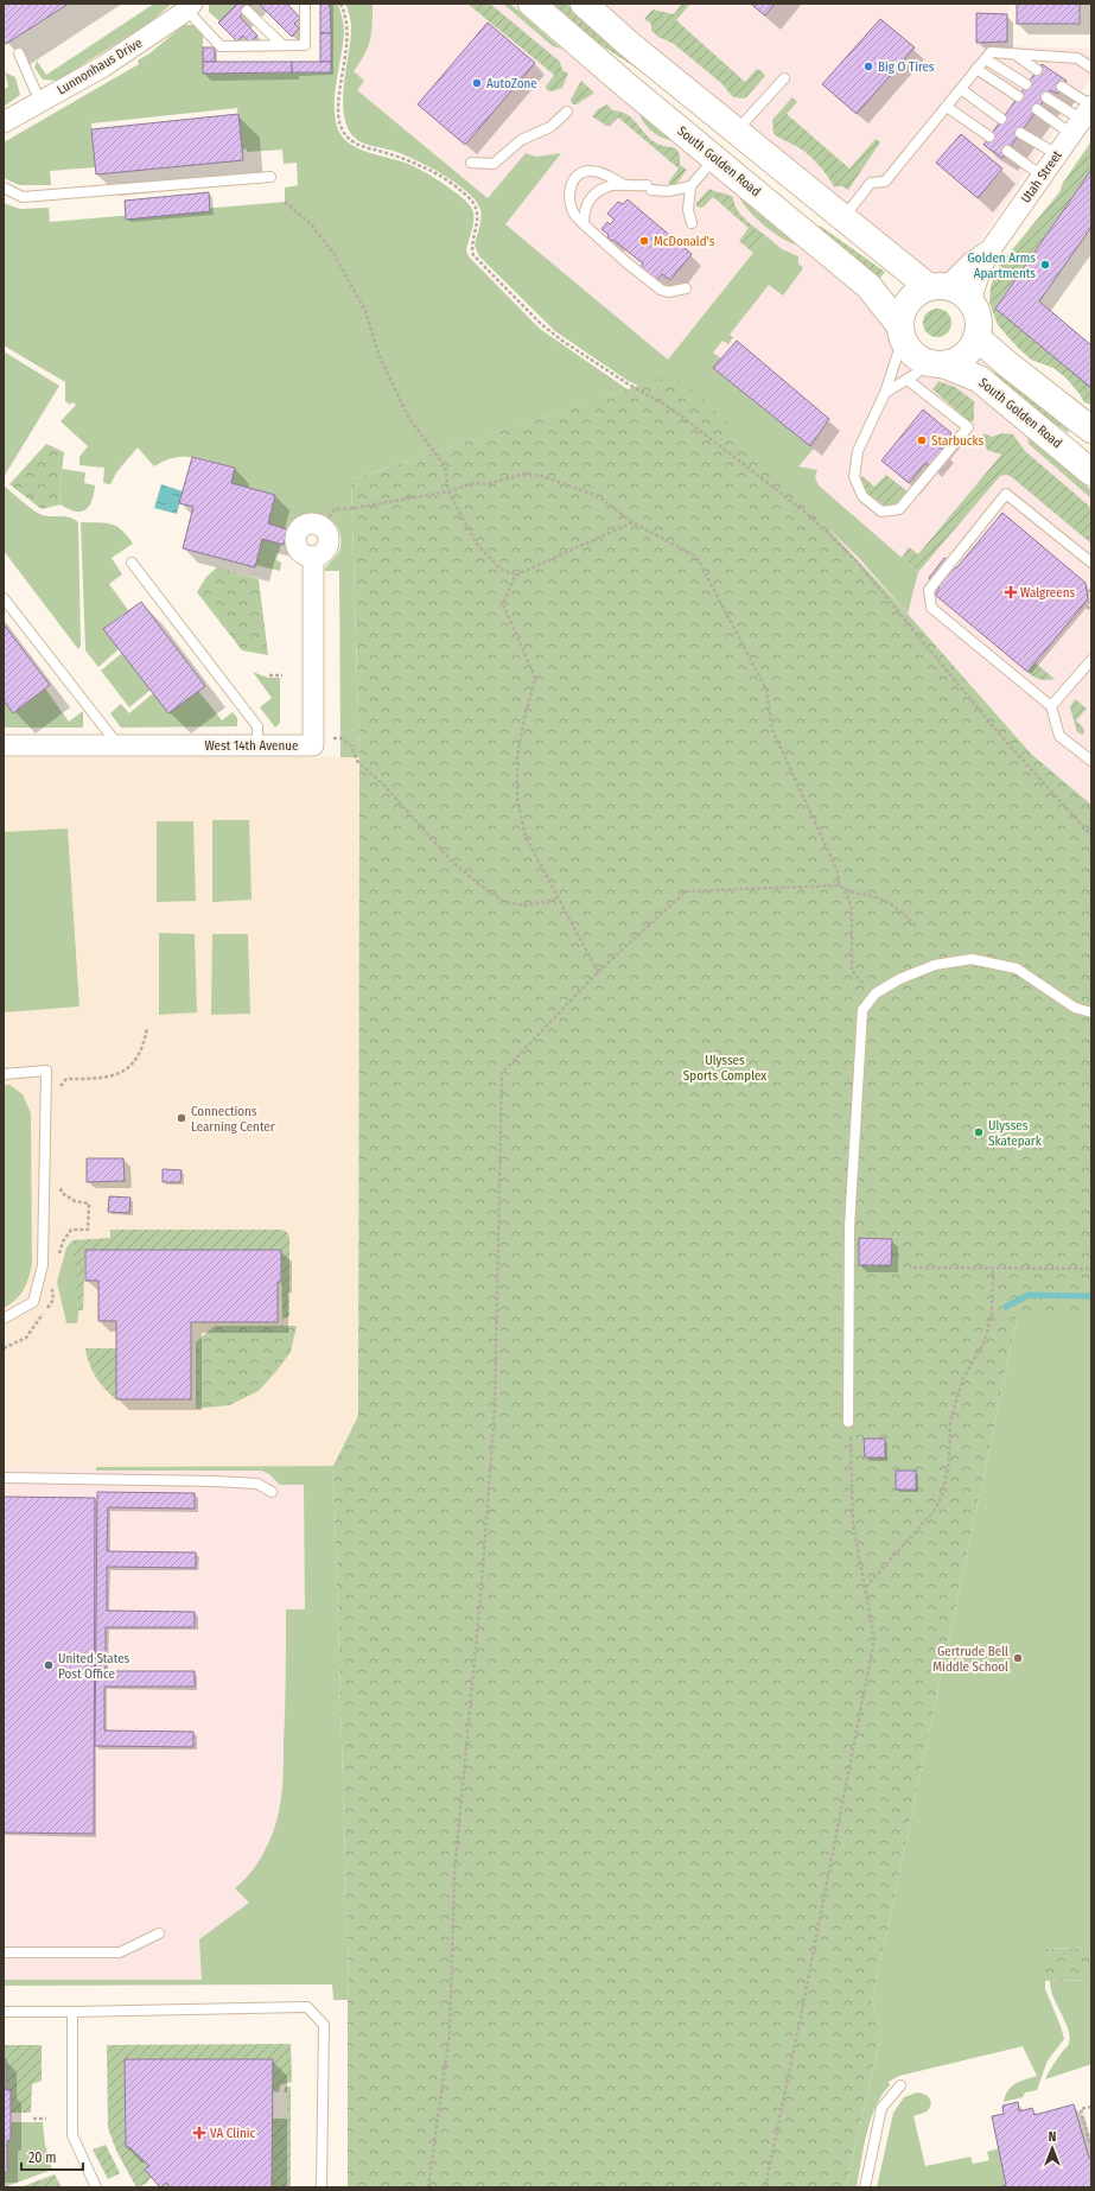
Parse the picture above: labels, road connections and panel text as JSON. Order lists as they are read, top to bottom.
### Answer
{
  "streets": {
    "main road": ["South Golden Road"],
    "street": ["Lunnonhaus Drive", "Utah Street", "West 14th Avenue"]
  },
  "crossings": [
    ["South Golden Road", "Utah Street"]
  ],
  "parks": ["Ulysses Sports Complex"],
  "places": {
    "other": [
      "Big O Tires",
      "AutoZone",
      "McDonald's",
      "Golden Arms Apartments",
      "Starbucks",
      "Connections Learning Center",
      "Ulysses Skatepark",
      "Gertrude Bell Middle School",
      "United States Post Office"
    ],
    "health": ["Walgreens", "VA Clinic"]
  },
  "scale_bar": "20 m",
  "north": "top"
}
